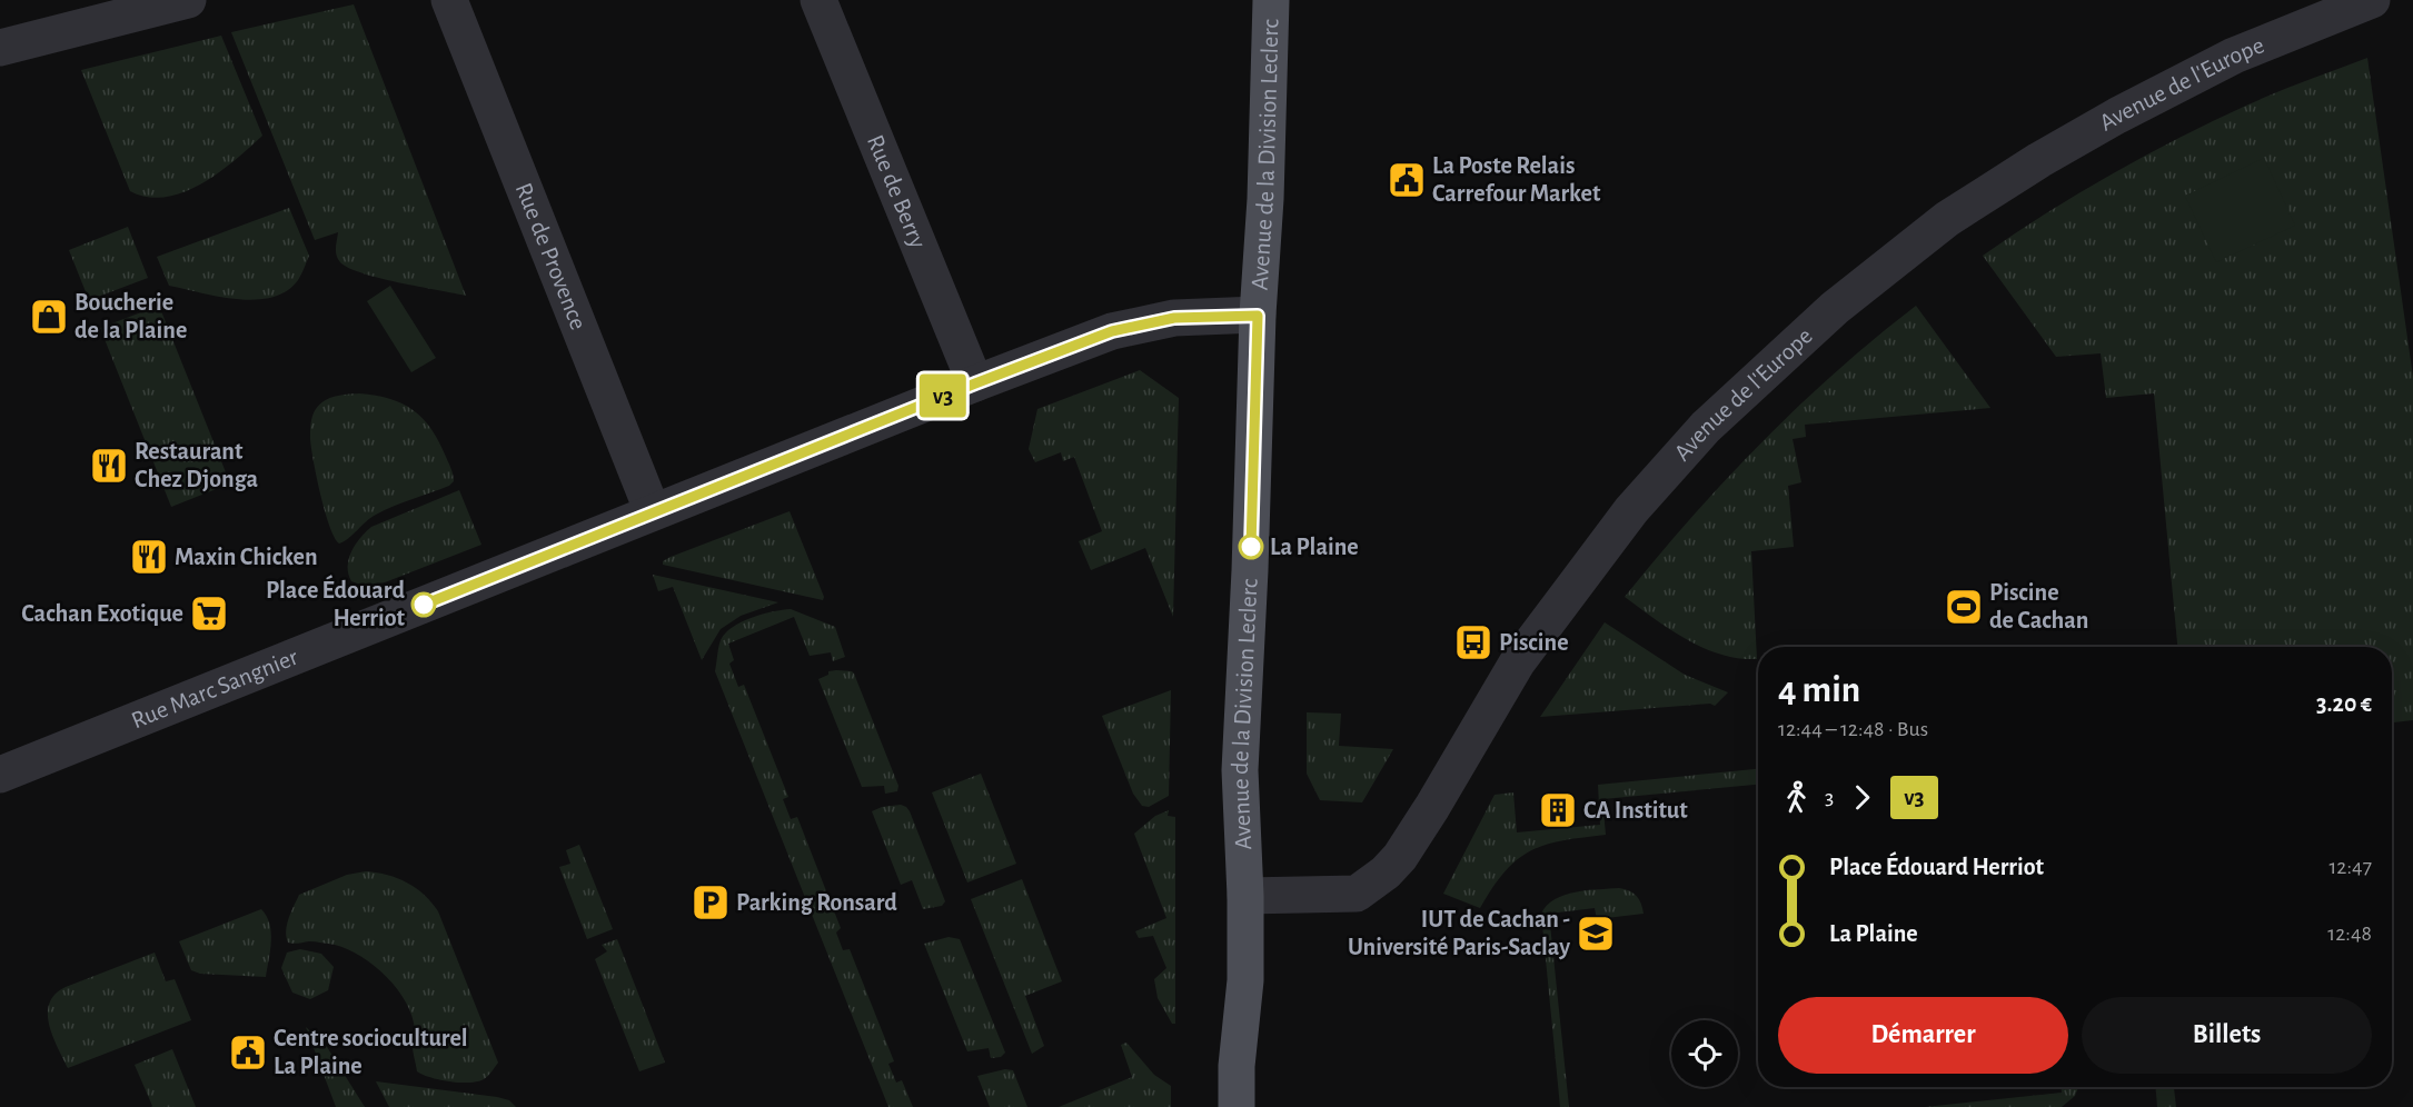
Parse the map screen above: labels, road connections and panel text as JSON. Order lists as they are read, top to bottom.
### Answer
{
  "streets": {
    "main road": ["Avenue de la Division Leclerc"],
    "street": [
      "Avenue de l'Europe",
      "Rue de Berry",
      "Rue de Provence",
      "Rue Marc Sangnier"
    ]
  },
  "crossings": [
    ["Avenue de l'Europe", "Avenue de la Division Leclerc"],
    ["Avenue de la Division Leclerc", "Rue Marc Sangnier"],
    ["Rue de Berry", "Rue Marc Sangnier"],
    ["Rue de Provence", "Rue Marc Sangnier"]
  ],
  "places": {
    "public building": ["La Poste Relais Carrefour Market", "Centre socioculturel La Plaine"],
    "shop": ["Boucherie de la Plaine"],
    "restaurant": ["Restaurant Chez Djonga", "Maxin Chicken"],
    "other": ["La Plaine", "Place Édouard Herriot"],
    "sports": ["Piscine de Cachan"],
    "supermarket": ["Cachan Exotique"],
    "bus stop": ["Piscine"],
    "building": ["CA Institut"],
    "parking": ["Parking Ronsard"],
    "school or university": ["IUT de Cachan - Université Paris-Saclay"]
  },
  "lines": ["bus line v3"],
  "page": {
    "on_map": "v3",
    "heading": ["4 min", "12:44 – 12:48 · Bus", "3.20 €"],
    "legs": ["3", "v3"],
    "list": [
      {
        "name": "Place Édouard Herriot",
        "value": "12:47"
      },
      {
        "name": "La Plaine",
        "value": "12:48"
      }
    ],
    "buttons": ["Démarrer", "Billets"]
  }
}
